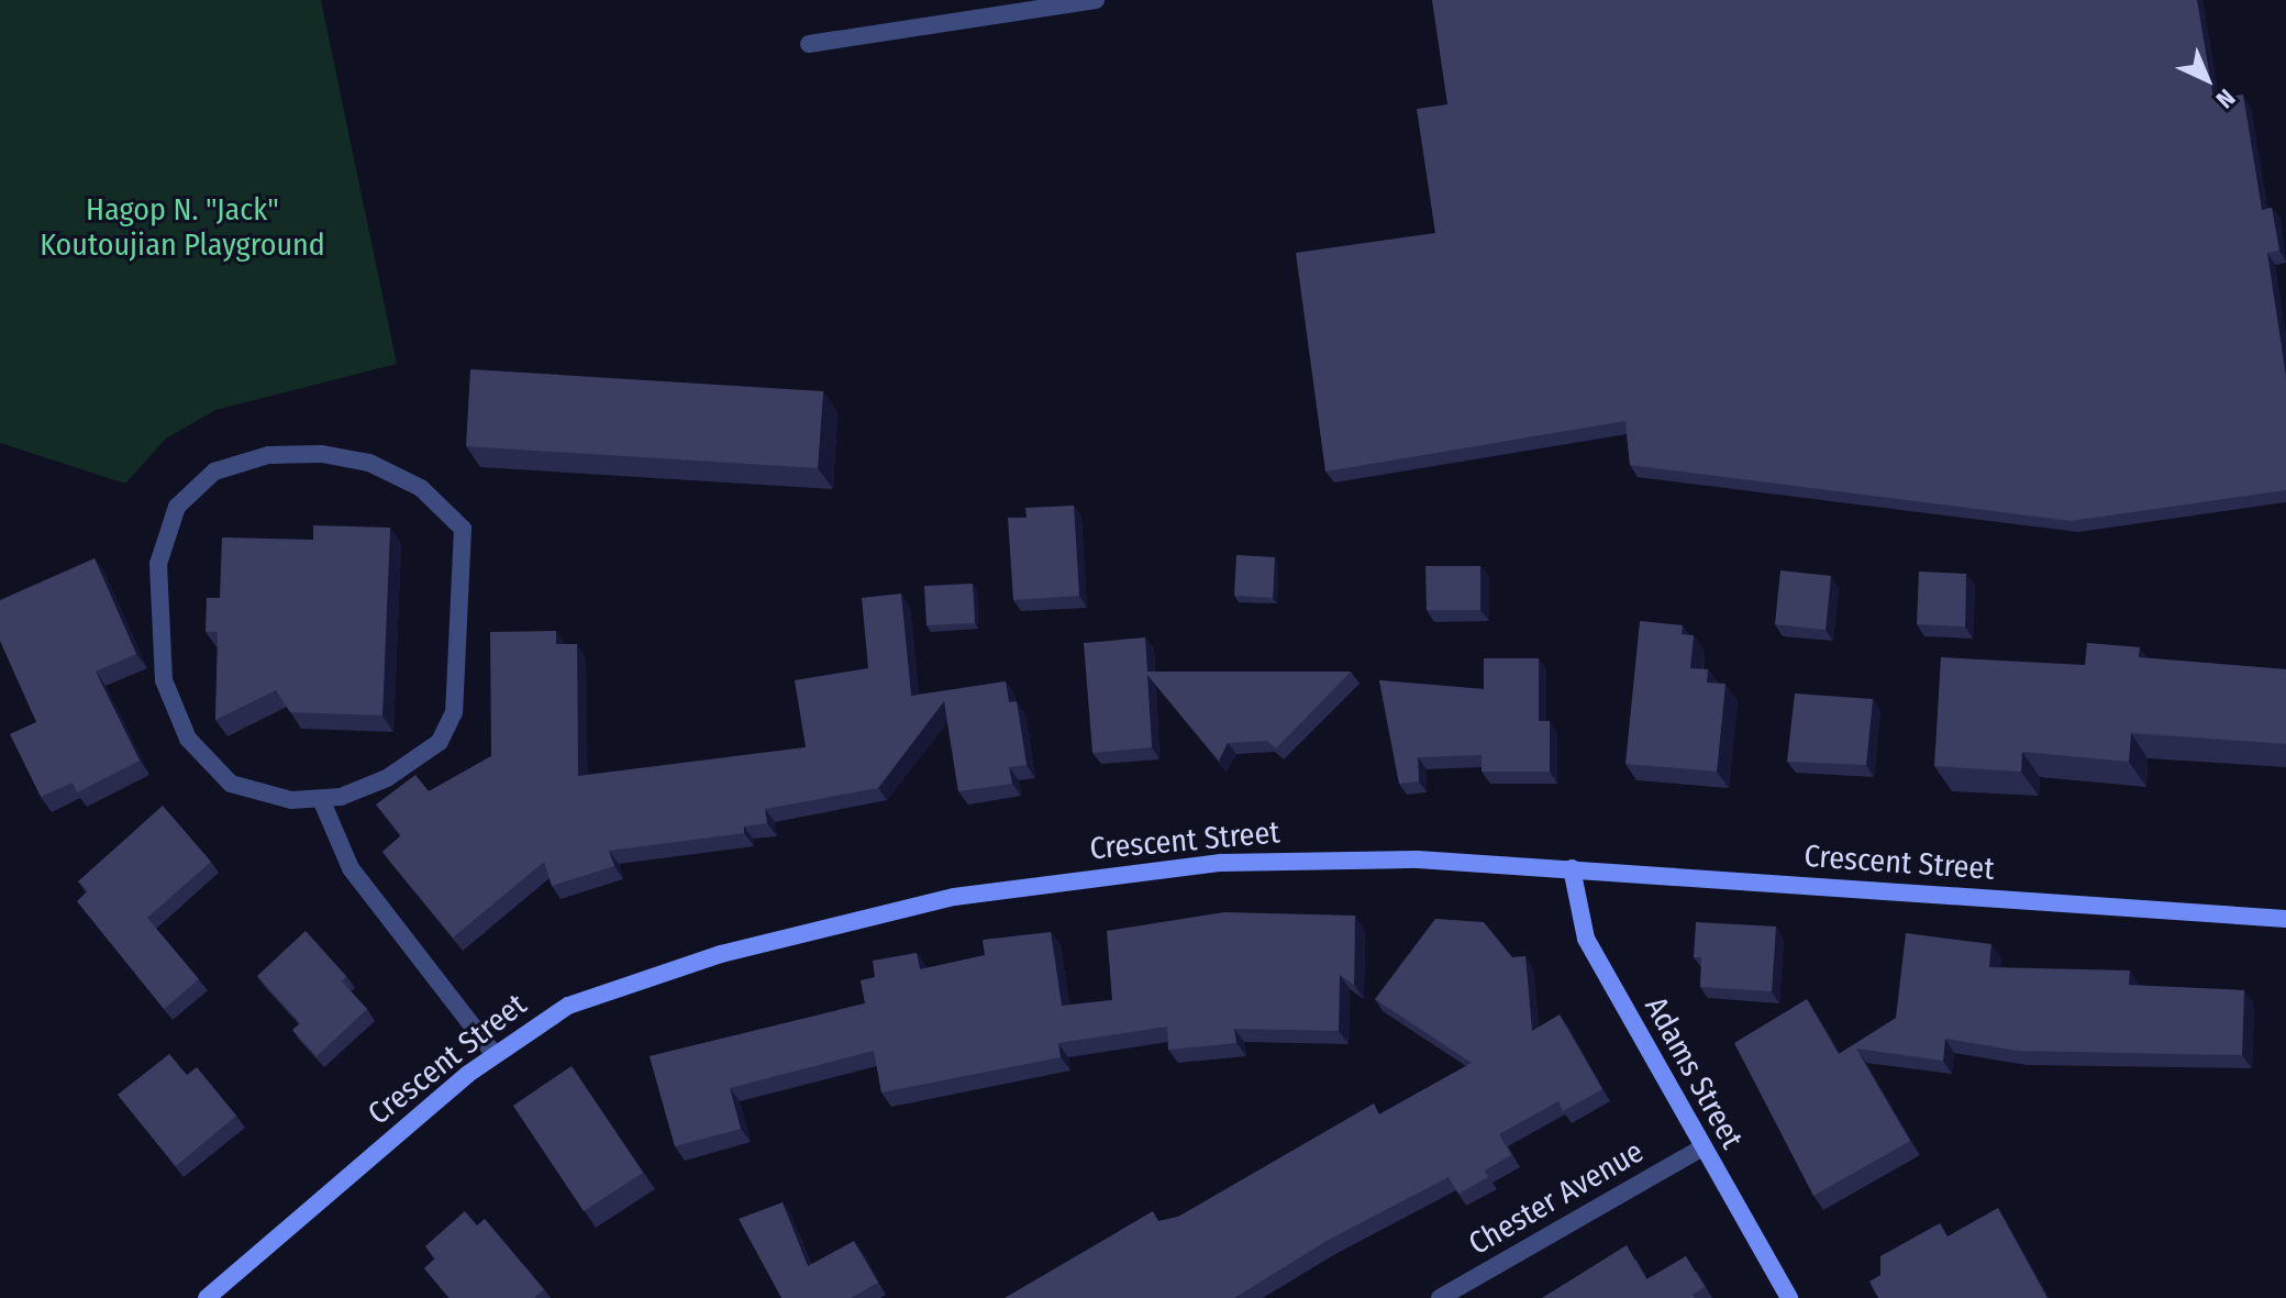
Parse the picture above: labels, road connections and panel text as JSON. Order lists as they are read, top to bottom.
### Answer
{
  "streets": {
    "street": ["Crescent Street", "Adams Street", "Chester Avenue"]
  },
  "crossings": [
    ["Crescent Street", "Adams Street"],
    ["Adams Street", "Chester Avenue"]
  ],
  "parks": ["Hagop N. \"Jack\" Koutoujian Playground"],
  "north": "bottom right"
}
